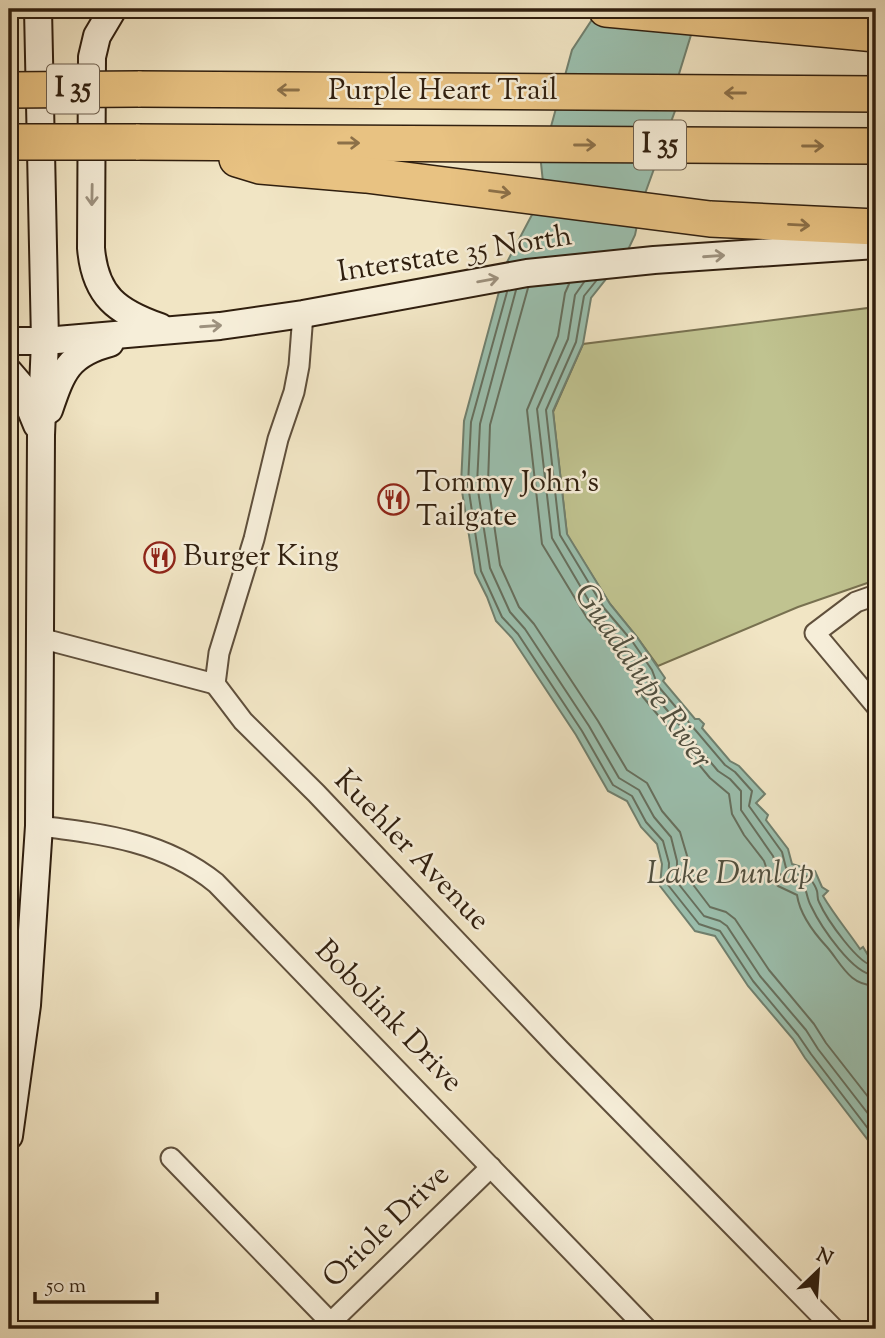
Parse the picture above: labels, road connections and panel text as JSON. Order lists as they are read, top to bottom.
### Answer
{
  "streets": {
    "highway": ["I 35", "Purple Heart Trail"],
    "main road": ["Interstate 35 North"],
    "street": ["Kuehler Avenue", "Bobolink Drive", "Oriole Drive"]
  },
  "crossings": [
    ["Bobolink Drive", "Oriole Drive"]
  ],
  "one_way": ["Interstate 35 North"],
  "water": ["Guadalupe River", "Lake Dunlap"],
  "places": {
    "restaurant": ["Tommy John's Tailgate", "Burger King"]
  },
  "scale_bar": "50 m",
  "north": "top right"
}
